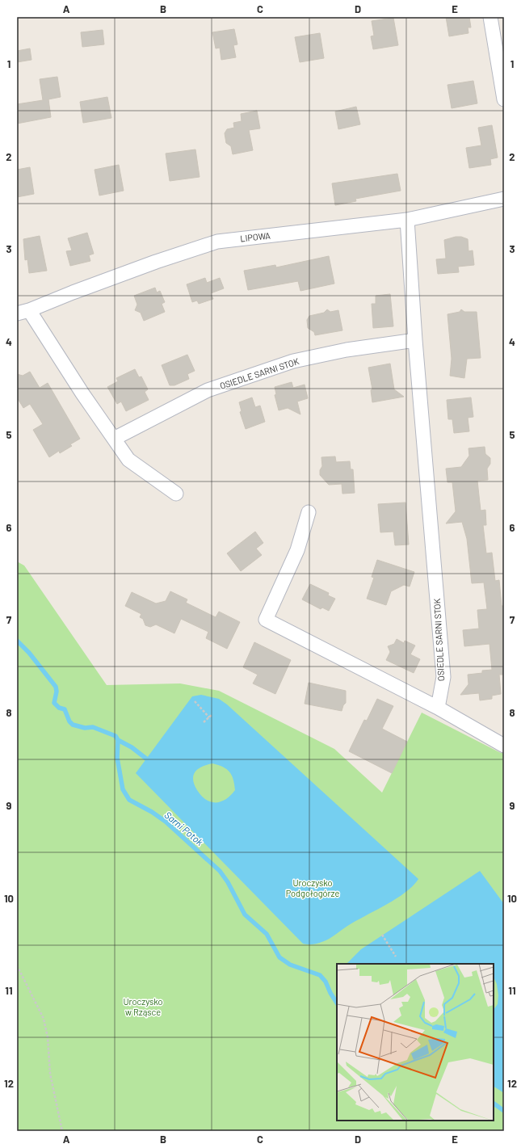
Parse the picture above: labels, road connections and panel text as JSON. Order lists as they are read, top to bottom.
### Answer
{
  "streets": {
    "street": ["LIPOWA", "OSIEDLE SARNI STOK"]
  },
  "crossings": [
    ["LIPOWA", "OSIEDLE SARNI STOK"]
  ],
  "water": ["Sarni Potok"],
  "parks": ["Uroczysko Podgołogórze", "Uroczysko w Rząsce"],
  "grid": {
    "columns": [
      "A",
      "B",
      "C",
      "D",
      "E"
    ],
    "rows": [
      "1",
      "2",
      "3",
      "4",
      "5",
      "6",
      "7",
      "8",
      "9",
      "10",
      "11",
      "12"
    ]
  }
}
